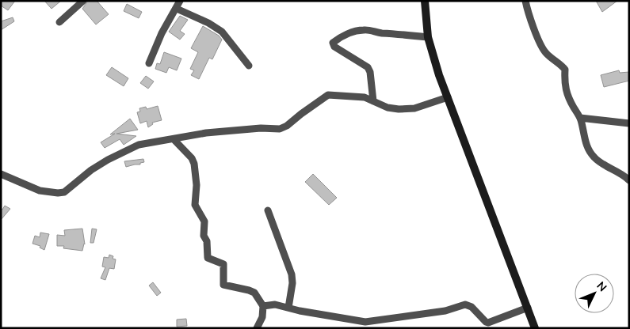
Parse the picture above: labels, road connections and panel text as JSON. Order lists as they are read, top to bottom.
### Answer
{
  "north": "top right"
}
